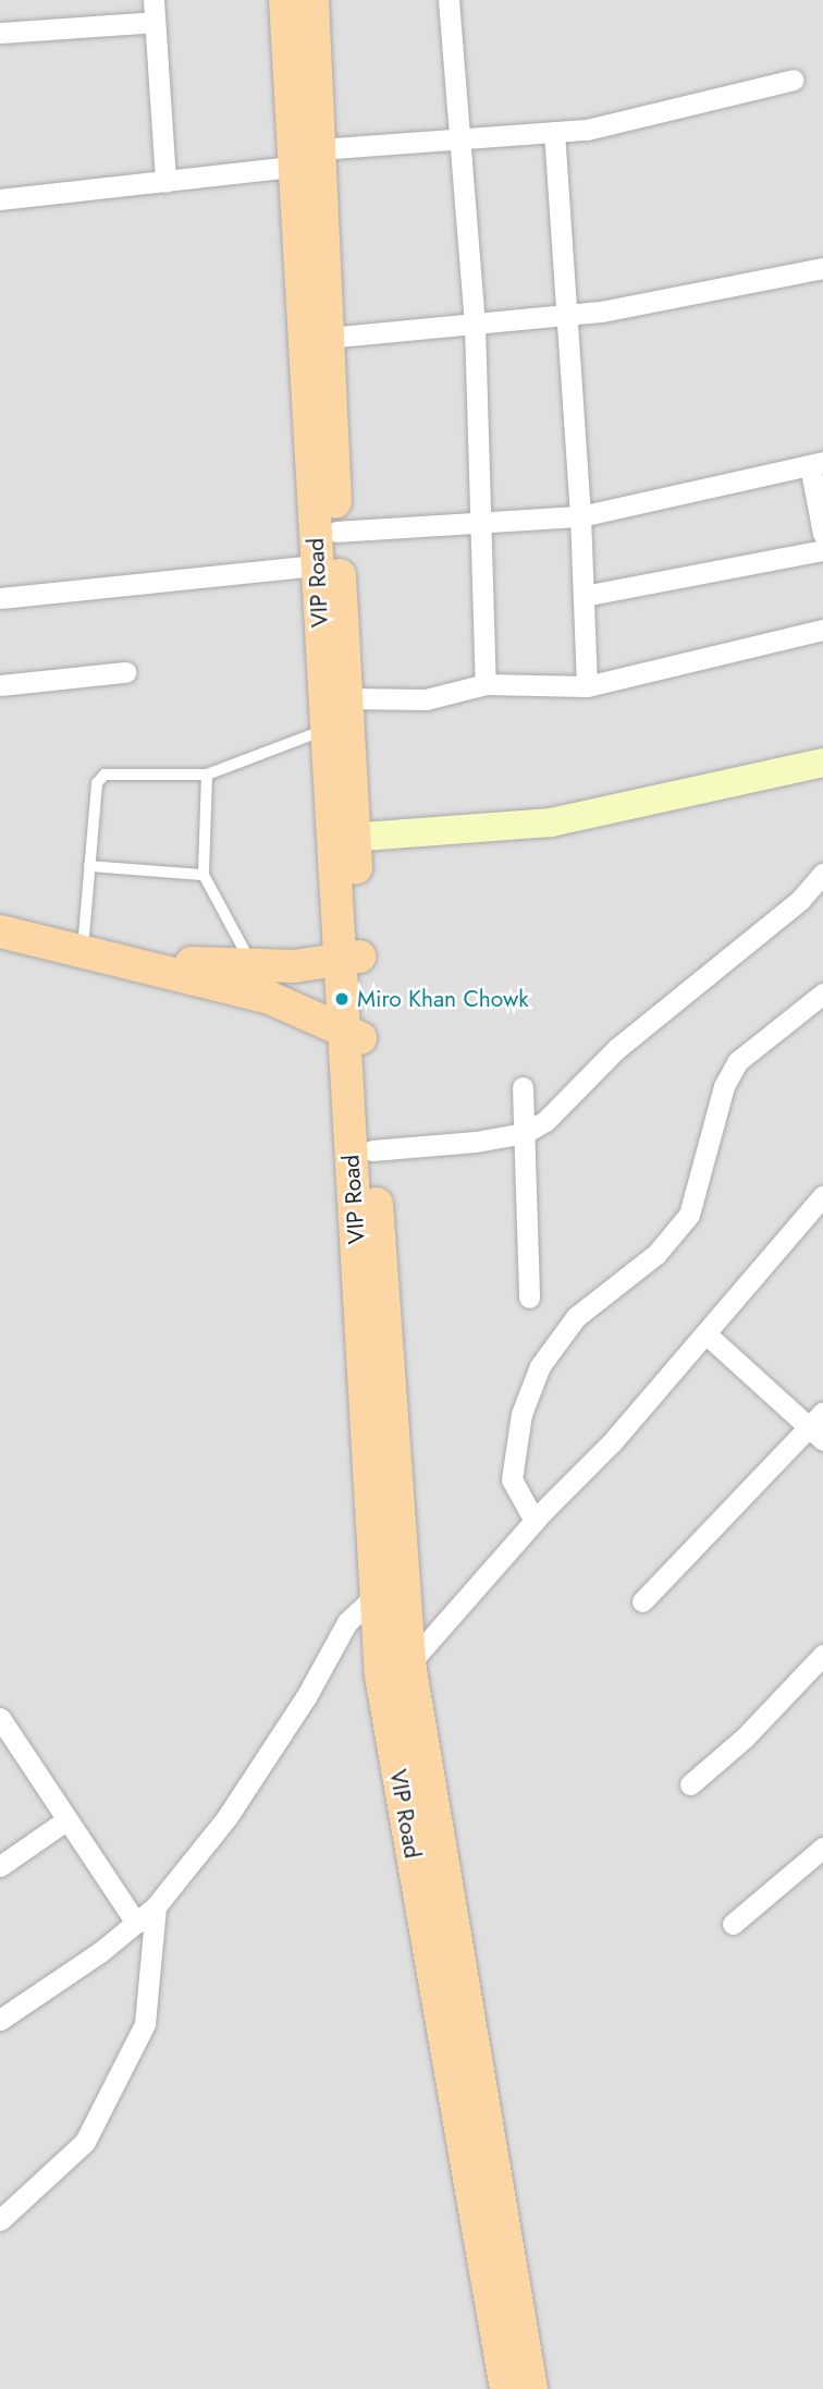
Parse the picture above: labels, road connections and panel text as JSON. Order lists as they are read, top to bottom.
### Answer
{
  "streets": {
    "main road": ["VIP Road"]
  },
  "places": ["Miro Khan Chowk"]
}
